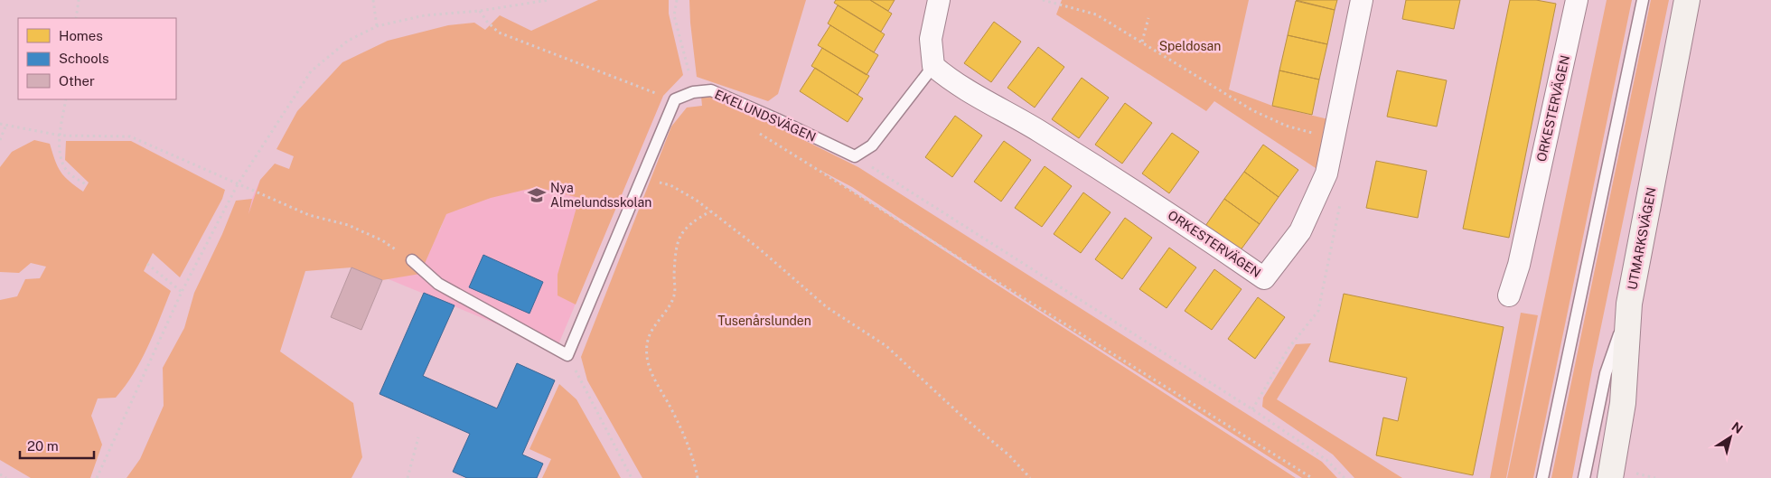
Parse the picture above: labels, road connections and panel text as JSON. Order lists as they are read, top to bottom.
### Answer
{
  "streets": {
    "main road": ["UTMARKSVÄGEN"],
    "street": ["ORKESTERVÄGEN"],
    "lane": ["EKELUNDSVÄGEN"]
  },
  "parks": ["Speldosan", "Tusenårslunden"],
  "places": {
    "school or university": ["Nya Almelundsskolan"]
  },
  "legend": ["Homes", "Schools", "Other"],
  "scale_bar": "20 m",
  "north": "top right"
}
